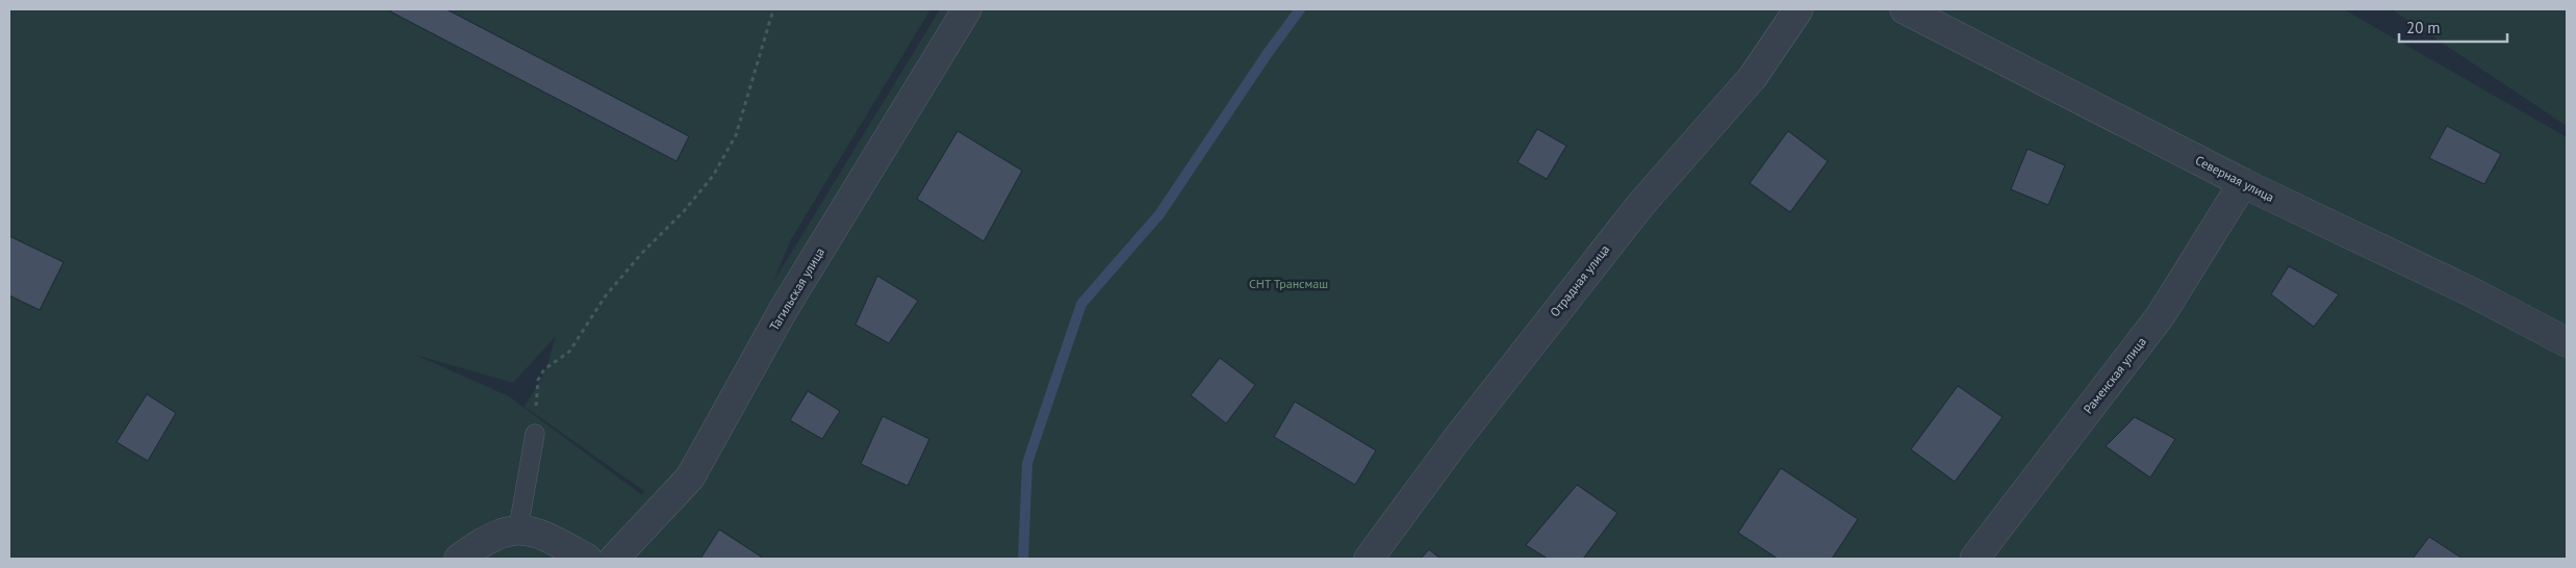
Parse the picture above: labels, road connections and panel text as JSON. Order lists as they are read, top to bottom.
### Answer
{
  "streets": {
    "street": [
      "Северная улица",
      "Отрадная улица",
      "Тагильская улица",
      "Раменская улица"
    ]
  },
  "crossings": [
    ["Северная улица", "Раменская улица"]
  ],
  "parks": ["СНТ Трансмаш"],
  "scale_bar": "20 m"
}
